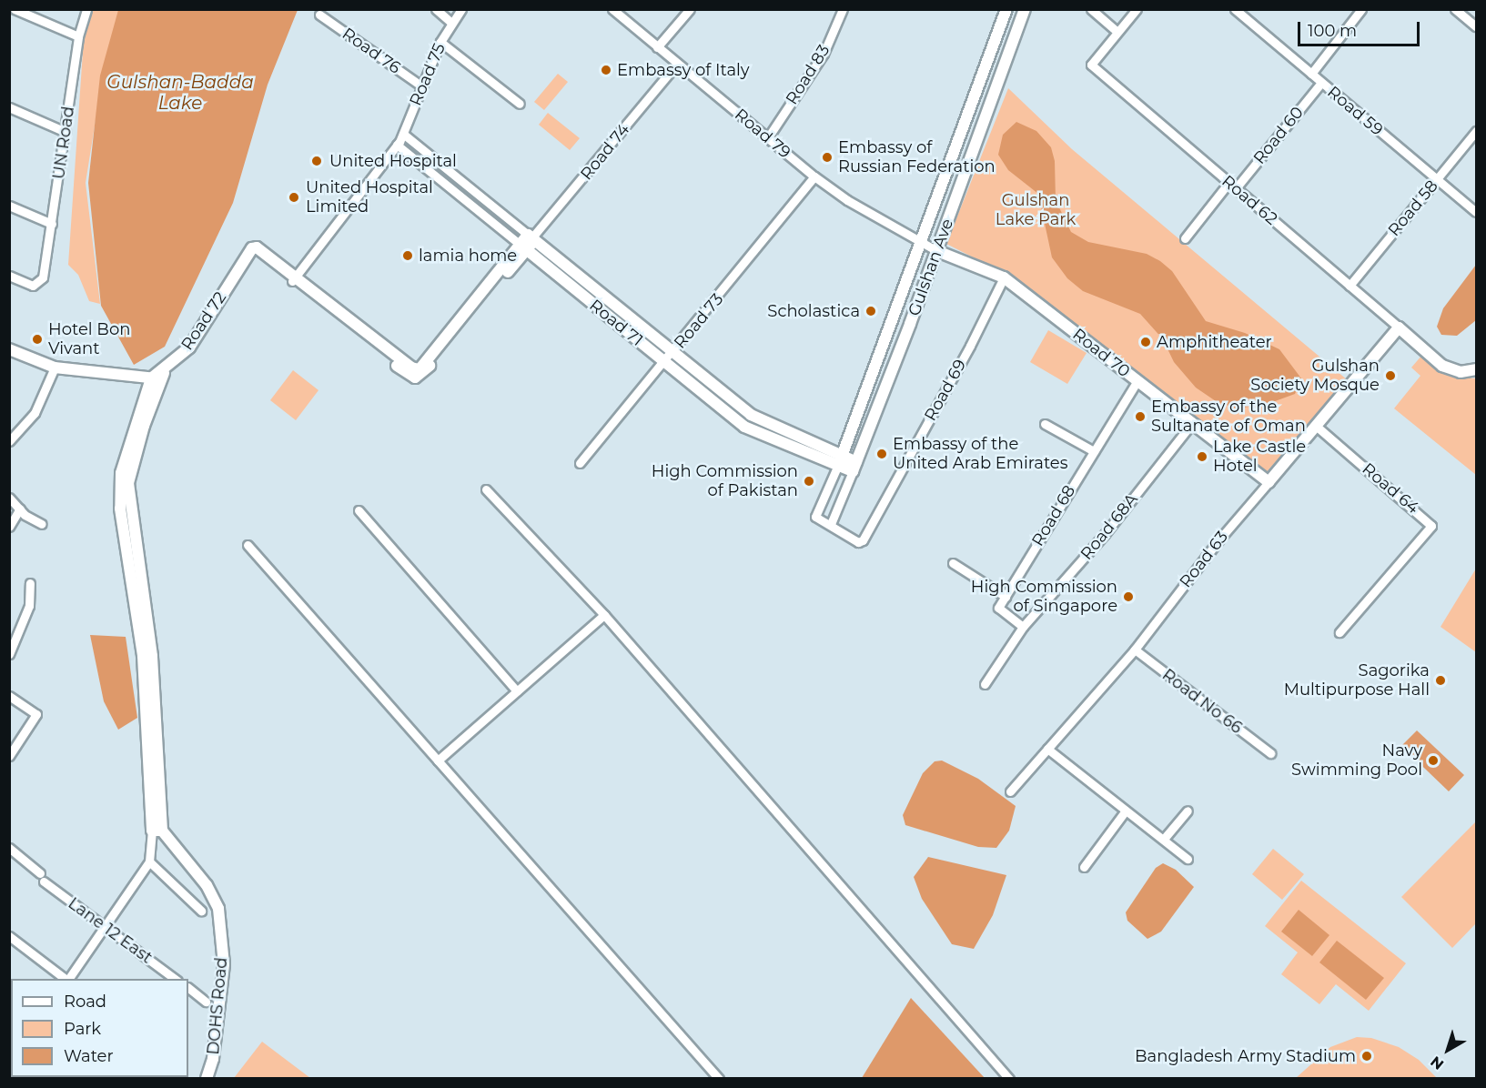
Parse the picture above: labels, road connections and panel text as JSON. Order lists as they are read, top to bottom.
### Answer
{
  "streets": {
    "street": [
      "Road 76",
      "Road 75",
      "Road 83",
      "Road 59",
      "Road 79",
      "Road 60",
      "UN Road",
      "Road 74",
      "Road 62",
      "Road 58",
      "Gulshan Ave",
      "Road 72",
      "Road 73",
      "Road 71",
      "Road 70",
      "Road 69",
      "Road 64",
      "Road 68",
      "Road 68A",
      "Road 63",
      "Road No 66",
      "Lane 12 East",
      "DOHS Road"
    ]
  },
  "crossings": [
    ["Road 76", "Road 75"],
    ["Road 75", "Road 72"],
    ["Road 75", "Road 71"],
    ["Road 83", "Road 79"],
    ["Road 59", "Road 60"],
    ["Road 59", "Road 58"],
    ["Road 79", "Road 74"],
    ["Road 79", "Gulshan Ave"],
    ["Road 79", "Road 73"],
    ["Road 79", "Road 70"],
    ["Road 60", "Road 62"],
    ["Road 74", "Road 72"],
    ["Road 74", "Road 71"],
    ["Road 62", "Road 58"],
    ["Road 62", "Road 63"],
    ["Gulshan Ave", "Road 71"],
    ["Gulshan Ave", "Road 70"],
    ["Gulshan Ave", "Road 69"],
    ["Road 72", "Road 71"],
    ["Road 73", "Road 71"],
    ["Road 71", "Road 69"],
    ["Road 70", "Road 69"],
    ["Road 70", "Road 68"],
    ["Road 70", "Road 68A"],
    ["Road 70", "Road 63"],
    ["Road 64", "Road 63"],
    ["Road 63", "Road No 66"]
  ],
  "water": ["Gulshan-Badda Lake"],
  "parks": ["Gulshan Lake Park"],
  "places": [
    "Embassy of Italy",
    "Embassy of Russian Federation",
    "United Hospital",
    "United Hospital Limited",
    "lamia home",
    "Scholastica",
    "Hotel Bon Vivant",
    "Amphitheater",
    "Gulshan Society Mosque",
    "Embassy of the Sultanate of Oman",
    "Embassy of the United Arab Emirates",
    "Lake Castle Hotel",
    "High Commission of Pakistan",
    "High Commission of Singapore",
    "Sagorika Multipurpose Hall",
    "Navy Swimming Pool",
    "Bangladesh Army Stadium"
  ],
  "legend": ["Road", "Park", "Water"],
  "scale_bar": "100 m",
  "north": "bottom left"
}
